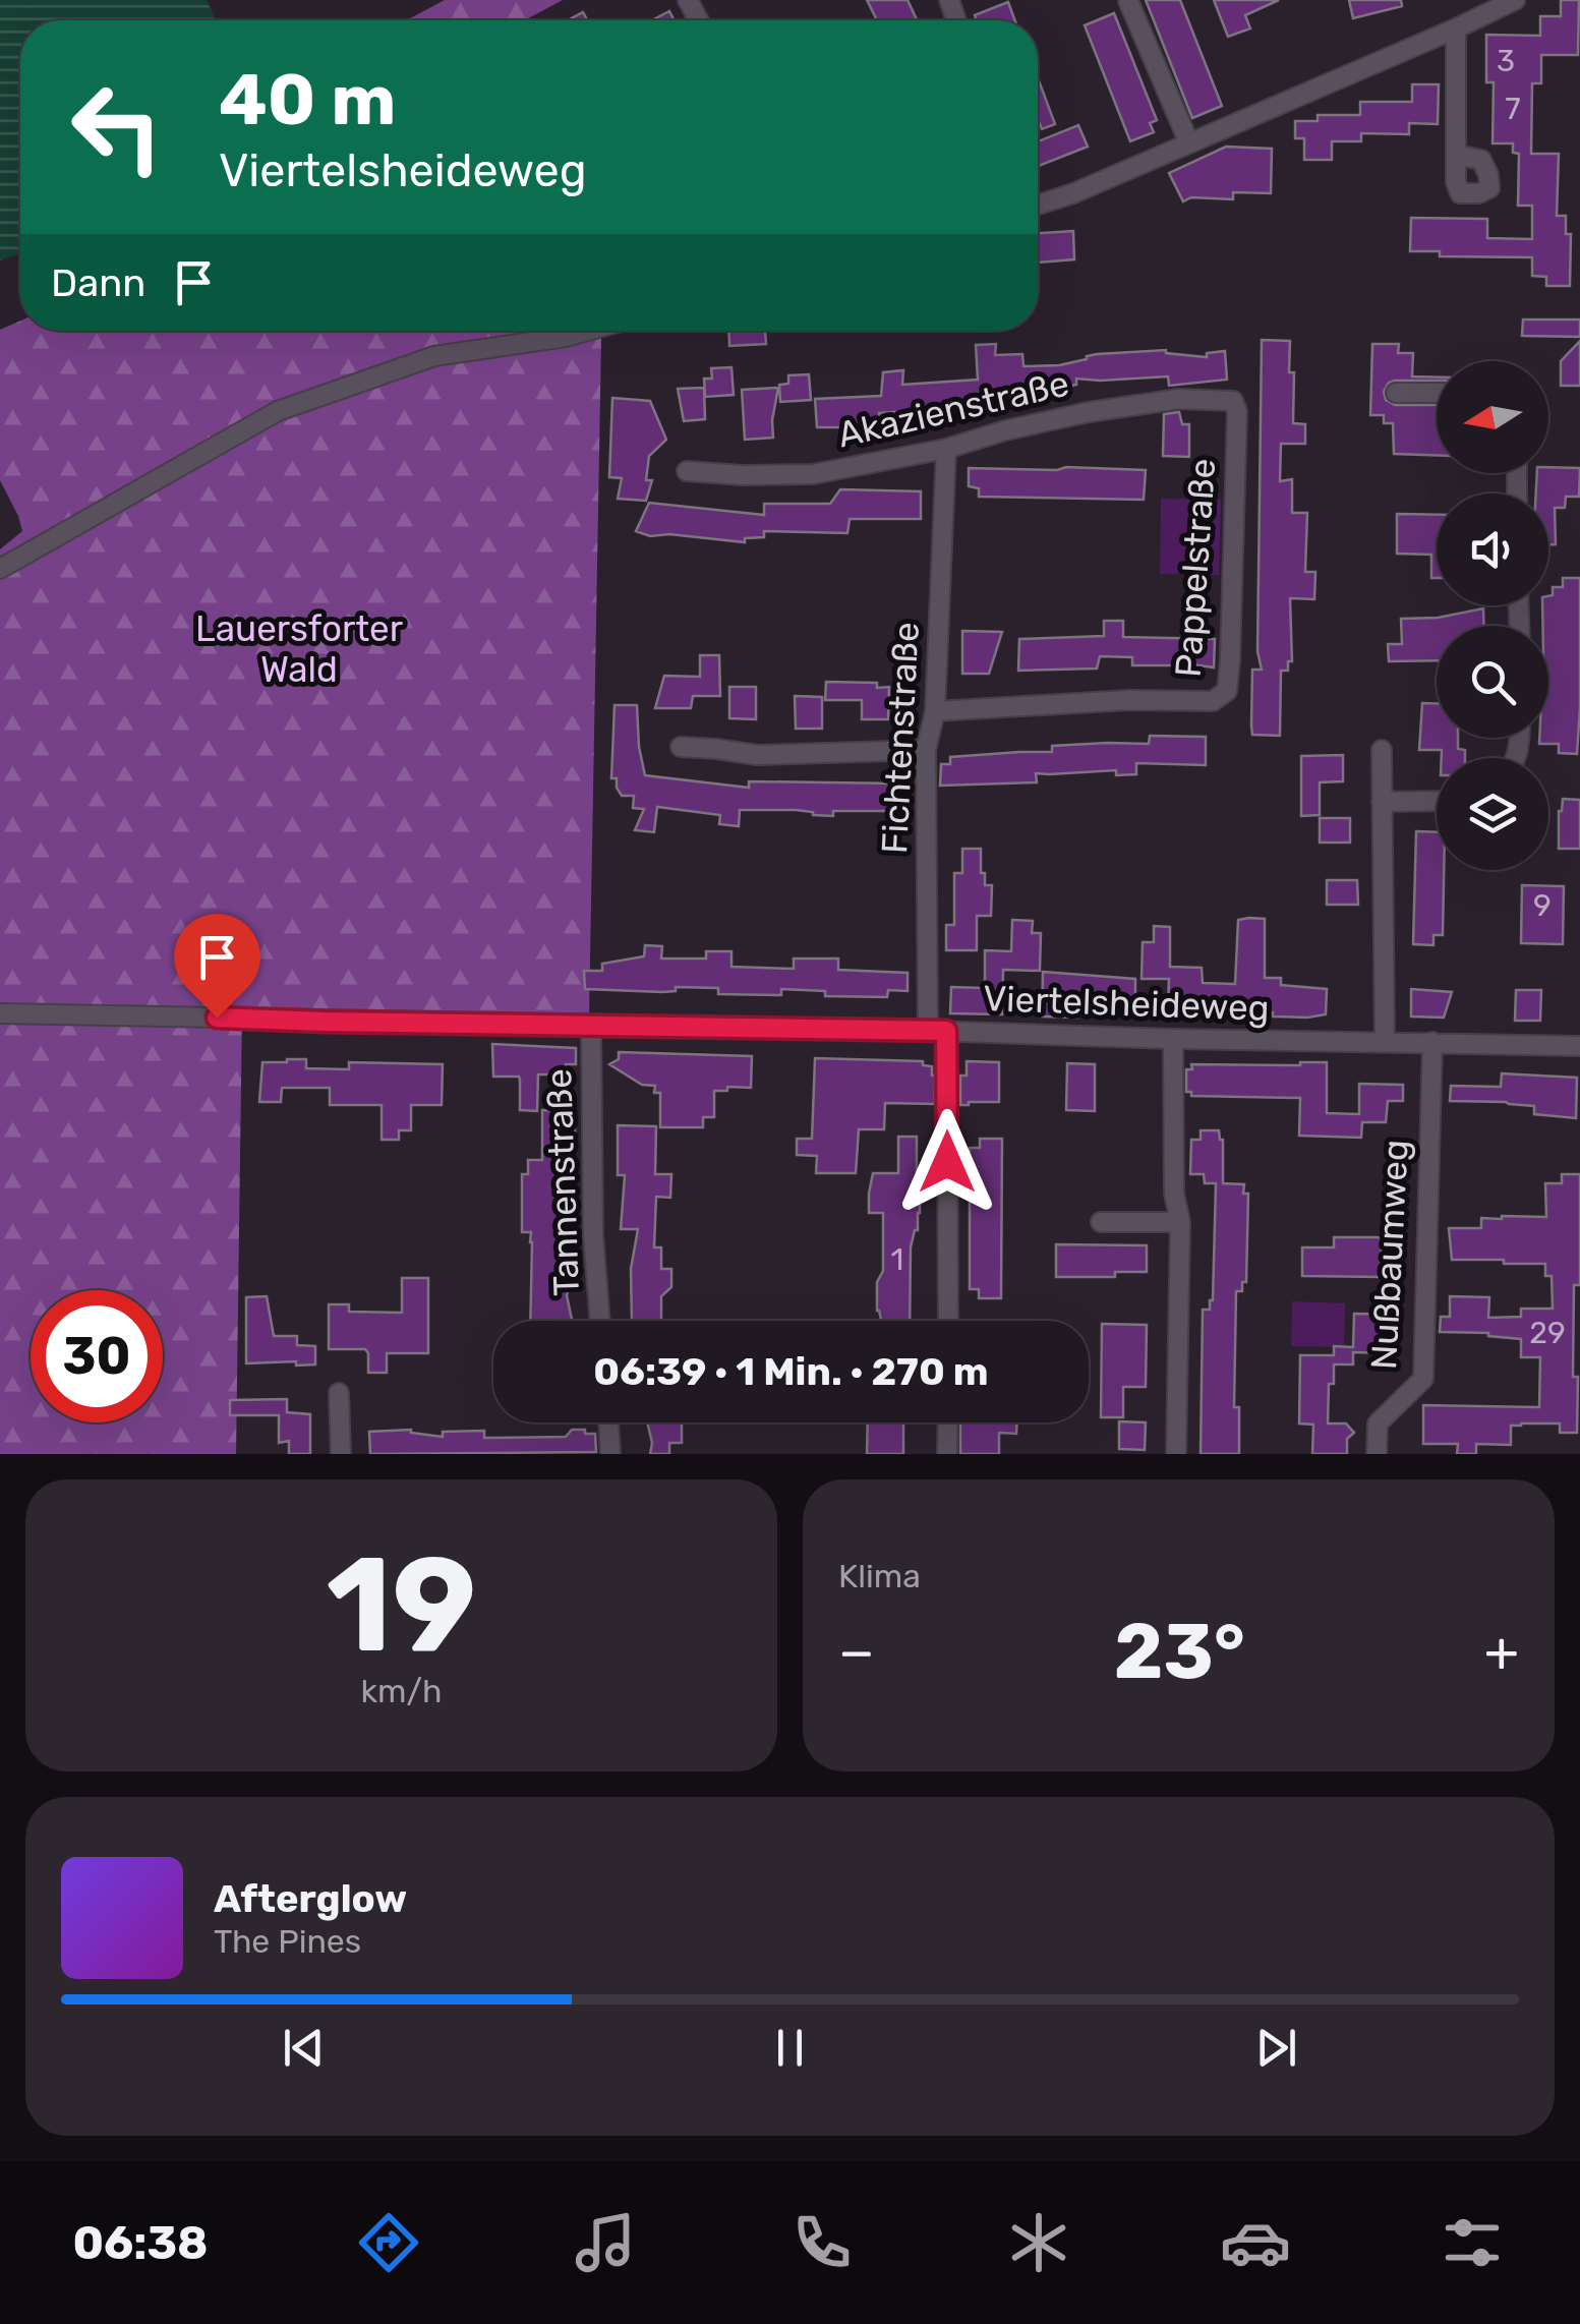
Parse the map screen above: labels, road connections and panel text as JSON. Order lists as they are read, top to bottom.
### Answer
{
  "streets": {
    "street": [
      "Akazienstraße",
      "Pappelstraße",
      "Fichtenstraße",
      "Viertelsheideweg",
      "Tannenstraße",
      "Nußbaumweg"
    ]
  },
  "crossings": [
    ["Akazienstraße", "Pappelstraße"],
    ["Akazienstraße", "Fichtenstraße"],
    ["Pappelstraße", "Fichtenstraße"],
    ["Fichtenstraße", "Viertelsheideweg"],
    ["Viertelsheideweg", "Tannenstraße"],
    ["Viertelsheideweg", "Nußbaumweg"]
  ],
  "parks": ["Lauersforter Wald"],
  "house_numbers": [
    "3",
    "7",
    "9",
    "1",
    "29"
  ],
  "north": "left",
  "page": {
    "turn": ["40 m", "Viertelsheideweg"],
    "then": "Dann",
    "limit": "30",
    "trip": "06:39 · 1 Min. · 270 m",
    "tile": [
      ["19", "km/h"],
      "Klima"
    ],
    "heat": ["−", "23°", "+"],
    "song": ["Afterglow", "The Pines"],
    "tabs": "06:38"
  }
}
